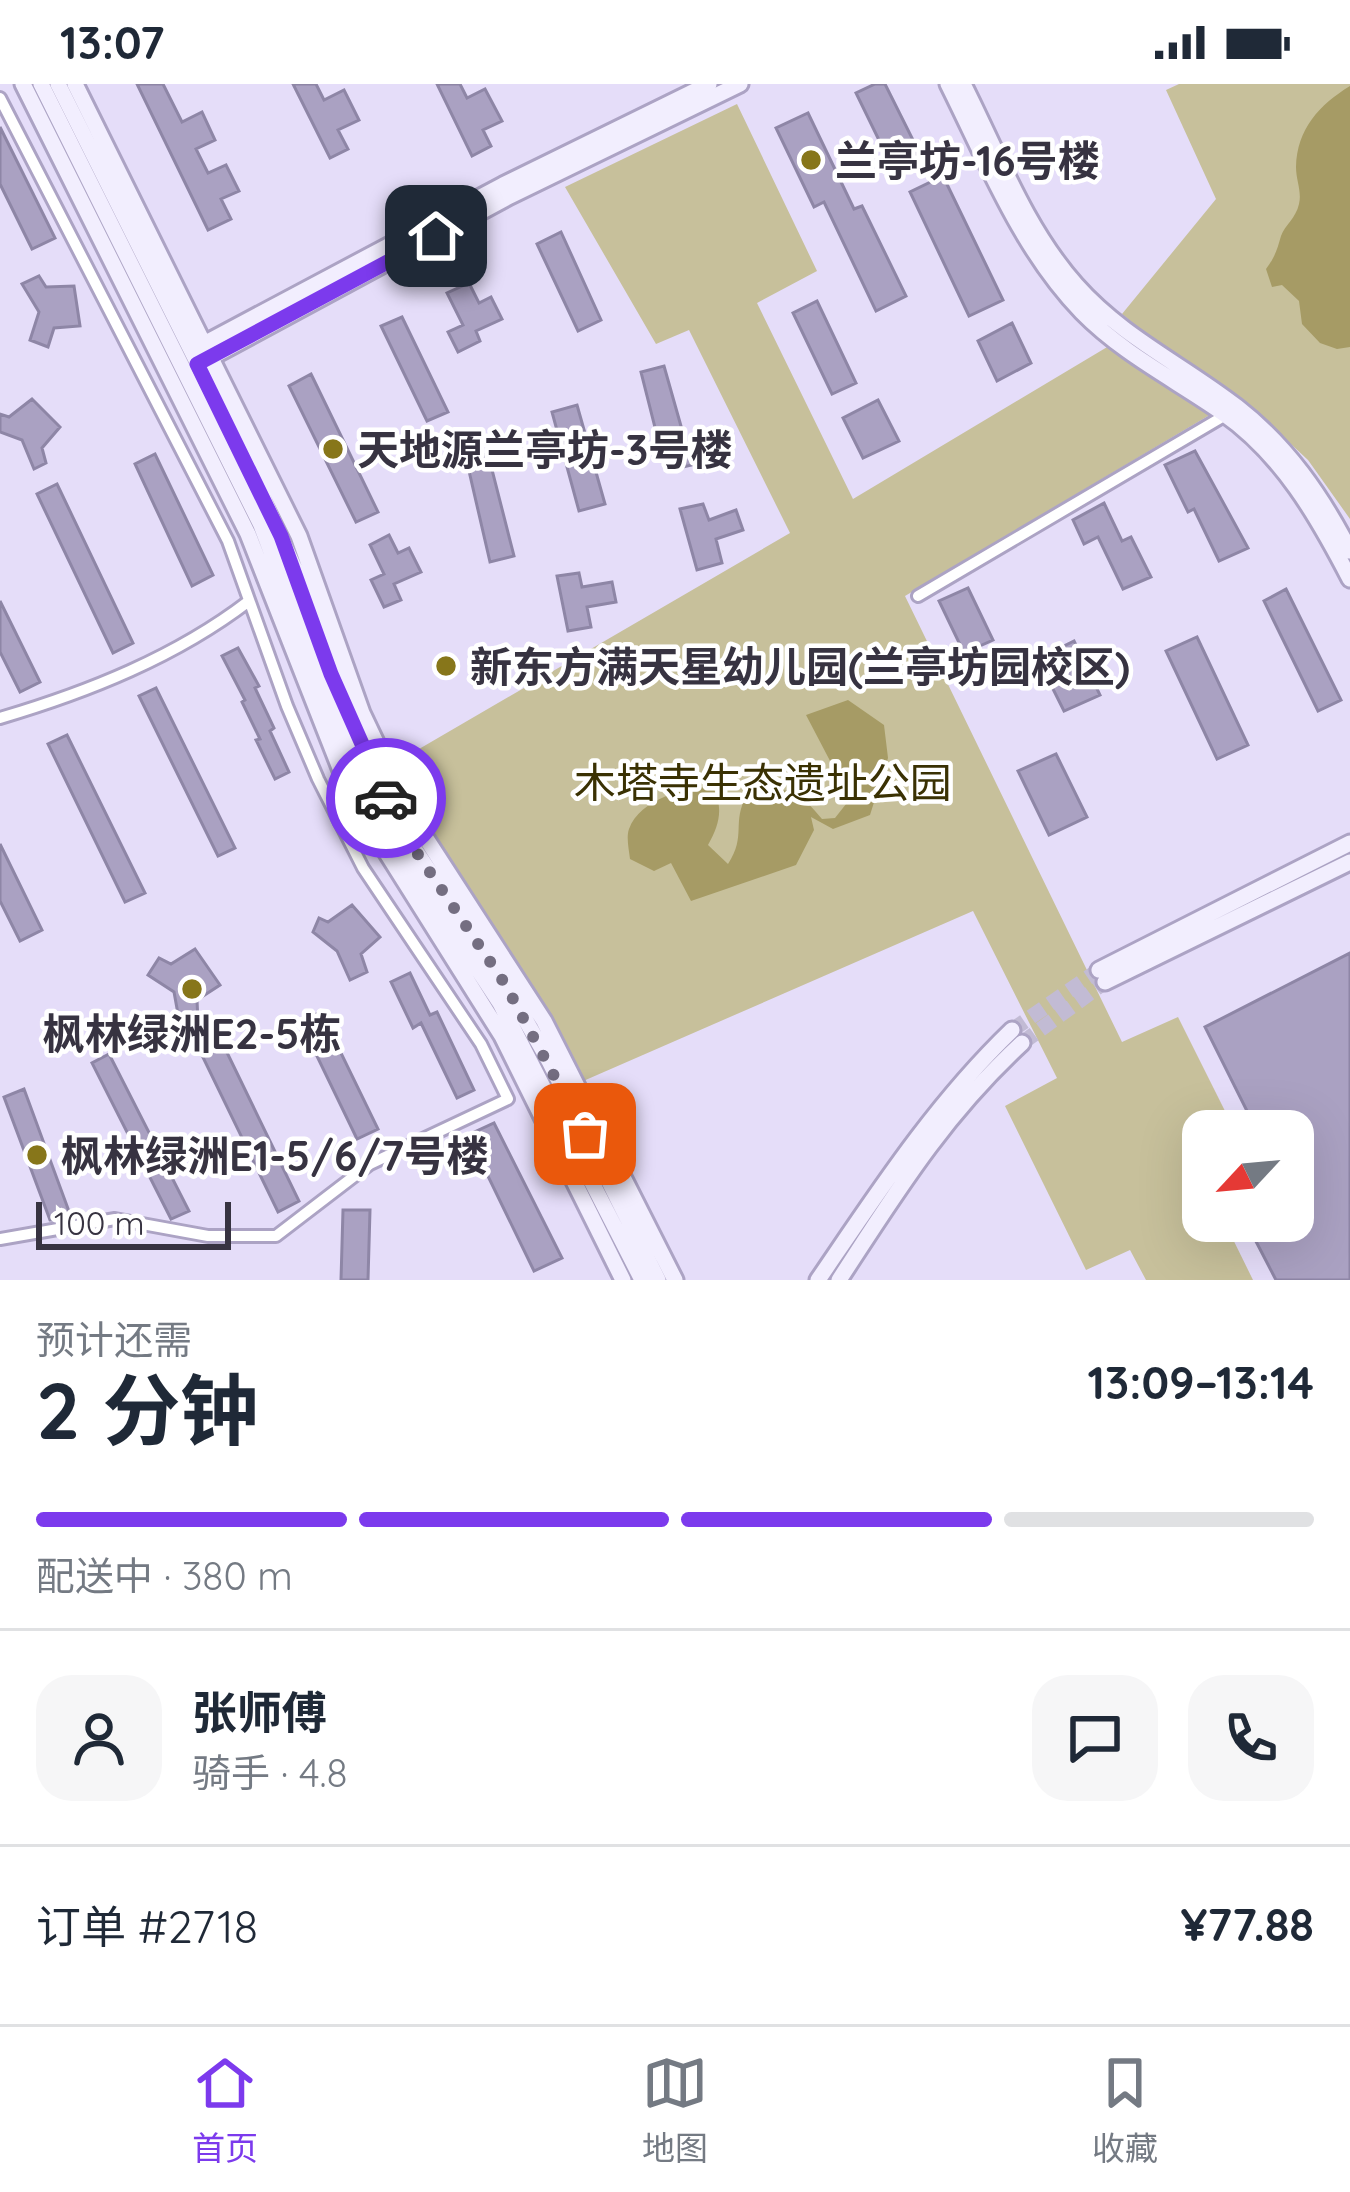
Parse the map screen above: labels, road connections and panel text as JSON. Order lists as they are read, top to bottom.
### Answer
{
  "parks": ["木塔寺生态遗址公园"],
  "places": [
    "兰亭坊-16号楼",
    "天地源兰亭坊-3号楼",
    "新东方满天星幼儿园(兰亭坊园校区)",
    "枫林绿洲E2-5栋",
    "枫林绿洲E1-5/6/7号楼"
  ],
  "scale_bar": "100 m",
  "north": "bottom left",
  "page": {
    "status": "13:07",
    "scale": "100 m",
    "heading": ["2 分钟", "预计还需", "13:09–13:14"],
    "panel": [
      "张师傅",
      "骑手 · 4.8",
      "订单 #2718",
      "¥77.88"
    ],
    "bar": "配送中 · 380 m",
    "tabs": ["首页", "地图", "收藏"]
  }
}
